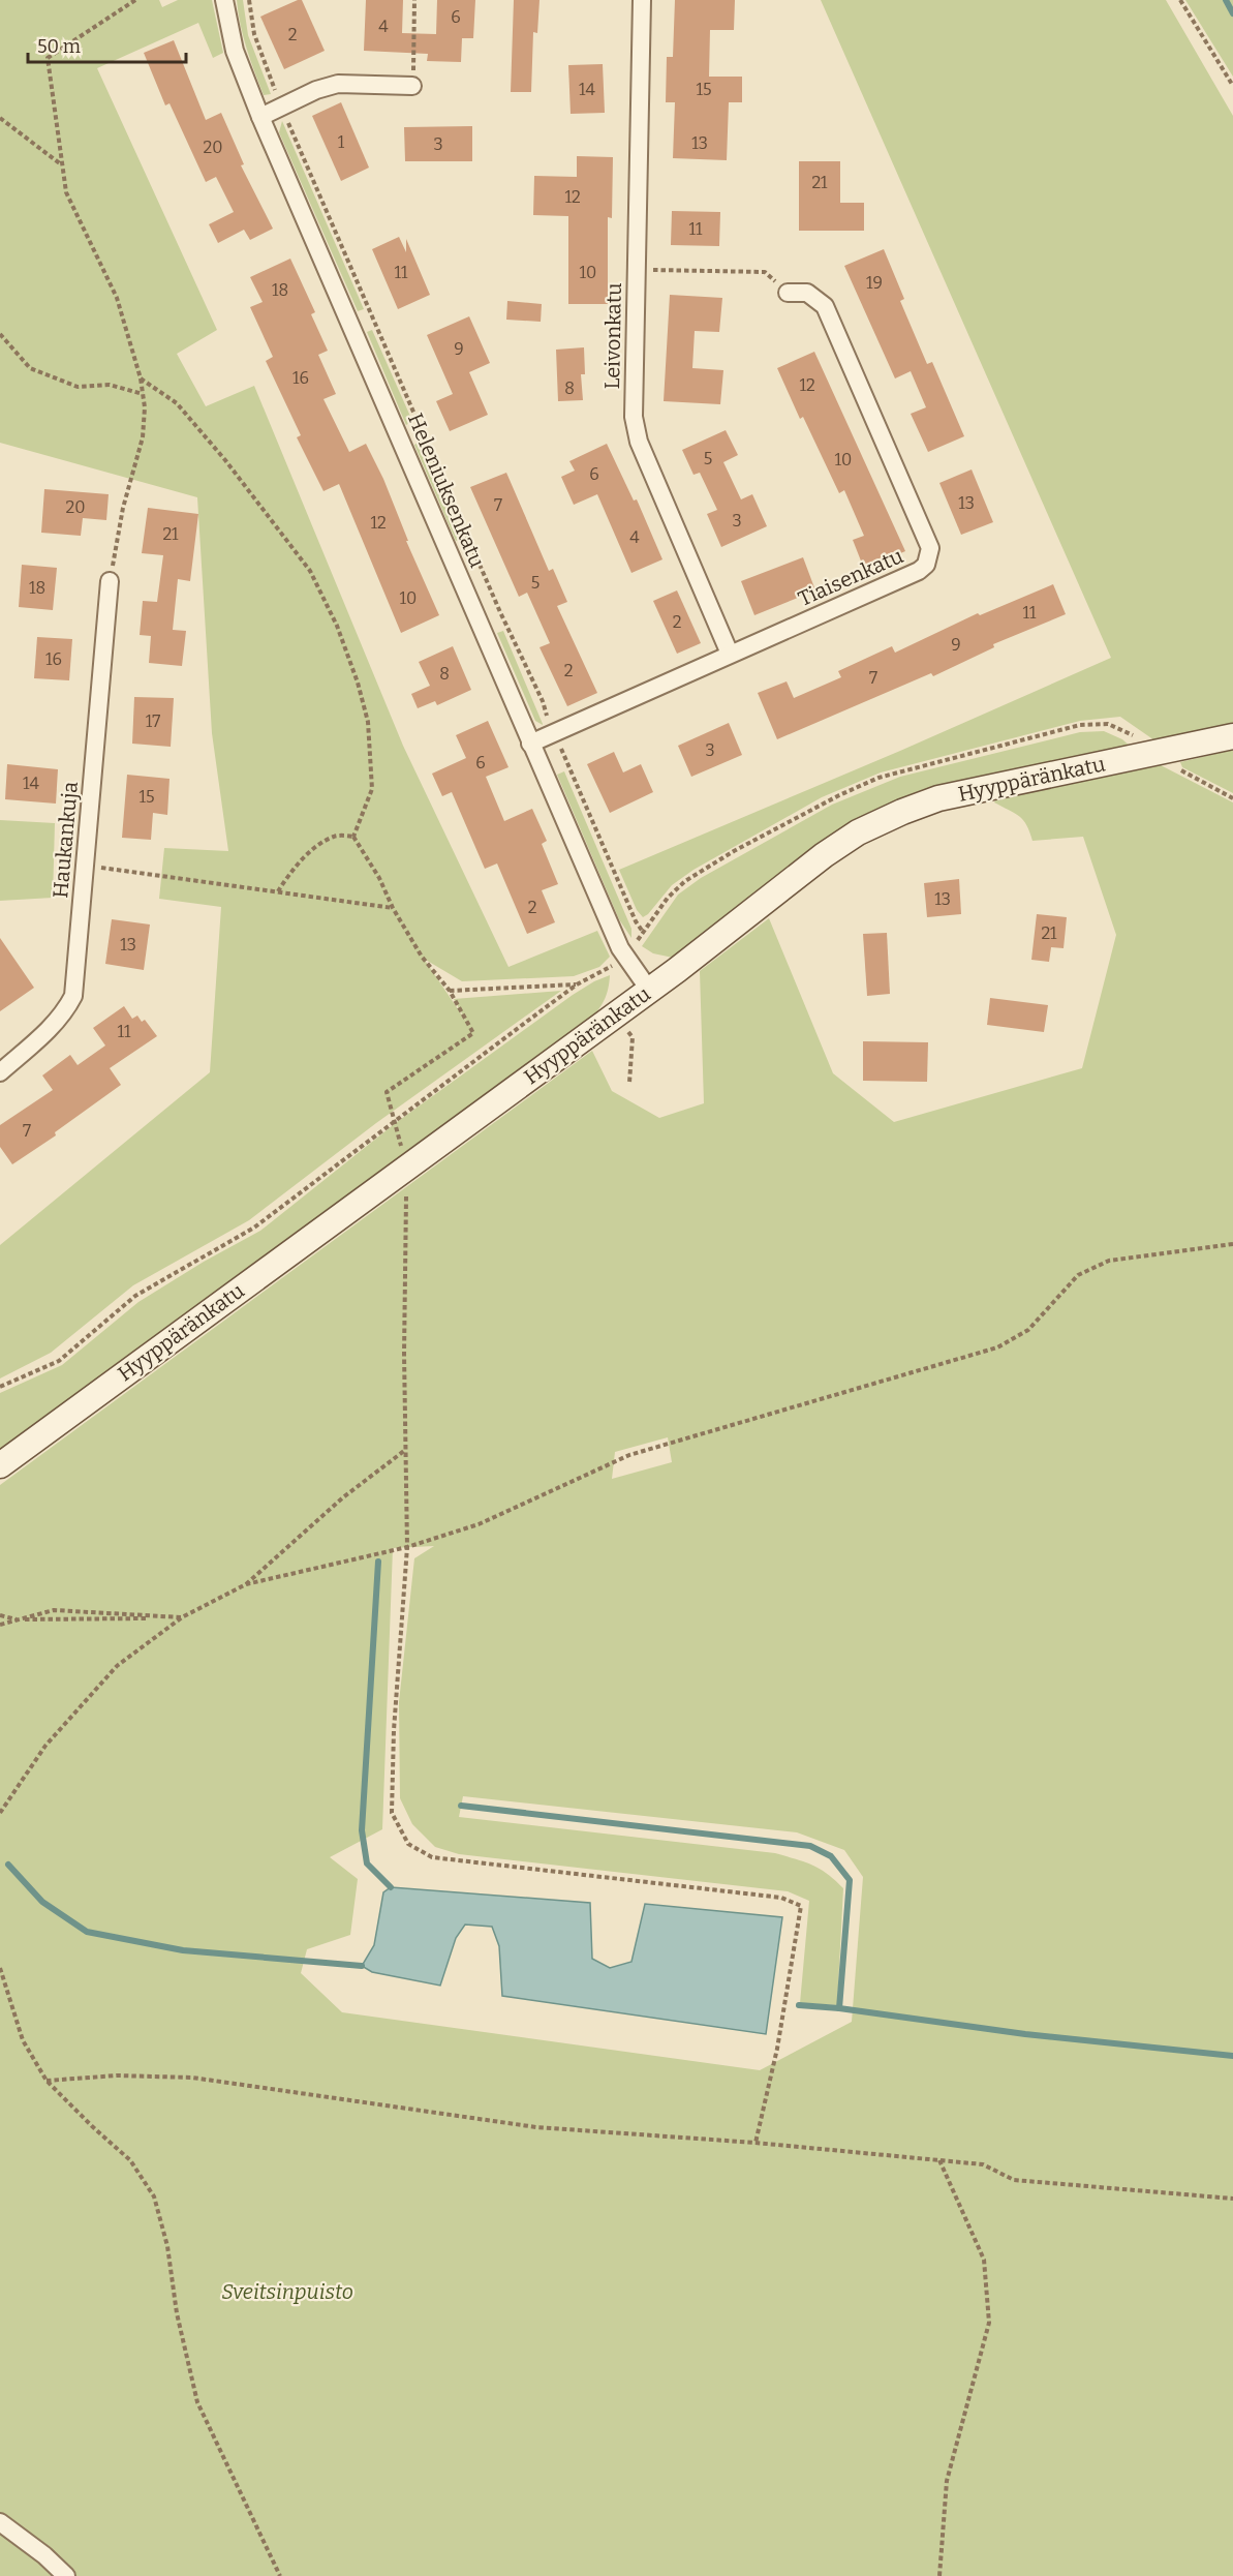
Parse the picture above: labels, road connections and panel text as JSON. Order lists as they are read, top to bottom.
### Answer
{
  "streets": {
    "street": [
      "Leivonkatu",
      "Heleniuksenkatu",
      "Tiaisenkatu",
      "Hyyppäränkatu",
      "Haukankuja"
    ]
  },
  "crossings": [
    ["Leivonkatu", "Tiaisenkatu"],
    ["Heleniuksenkatu", "Tiaisenkatu"],
    ["Heleniuksenkatu", "Hyyppäränkatu"]
  ],
  "parks": ["Sveitsinpuisto"],
  "house_numbers": [
    "6",
    "4",
    "2",
    "14",
    "15",
    "1",
    "13",
    "3",
    "20",
    "21",
    "12",
    "11",
    "11",
    "10",
    "19",
    "18",
    "9",
    "16",
    "12",
    "8",
    "5",
    "10",
    "6",
    "13",
    "7",
    "20",
    "3",
    "12",
    "21",
    "4",
    "5",
    "18",
    "10",
    "11",
    "2",
    "9",
    "16",
    "2",
    "8",
    "7",
    "17",
    "3",
    "6",
    "14",
    "15",
    "13",
    "2",
    "21",
    "13",
    "11",
    "7"
  ],
  "scale_bar": "50 m"
}
